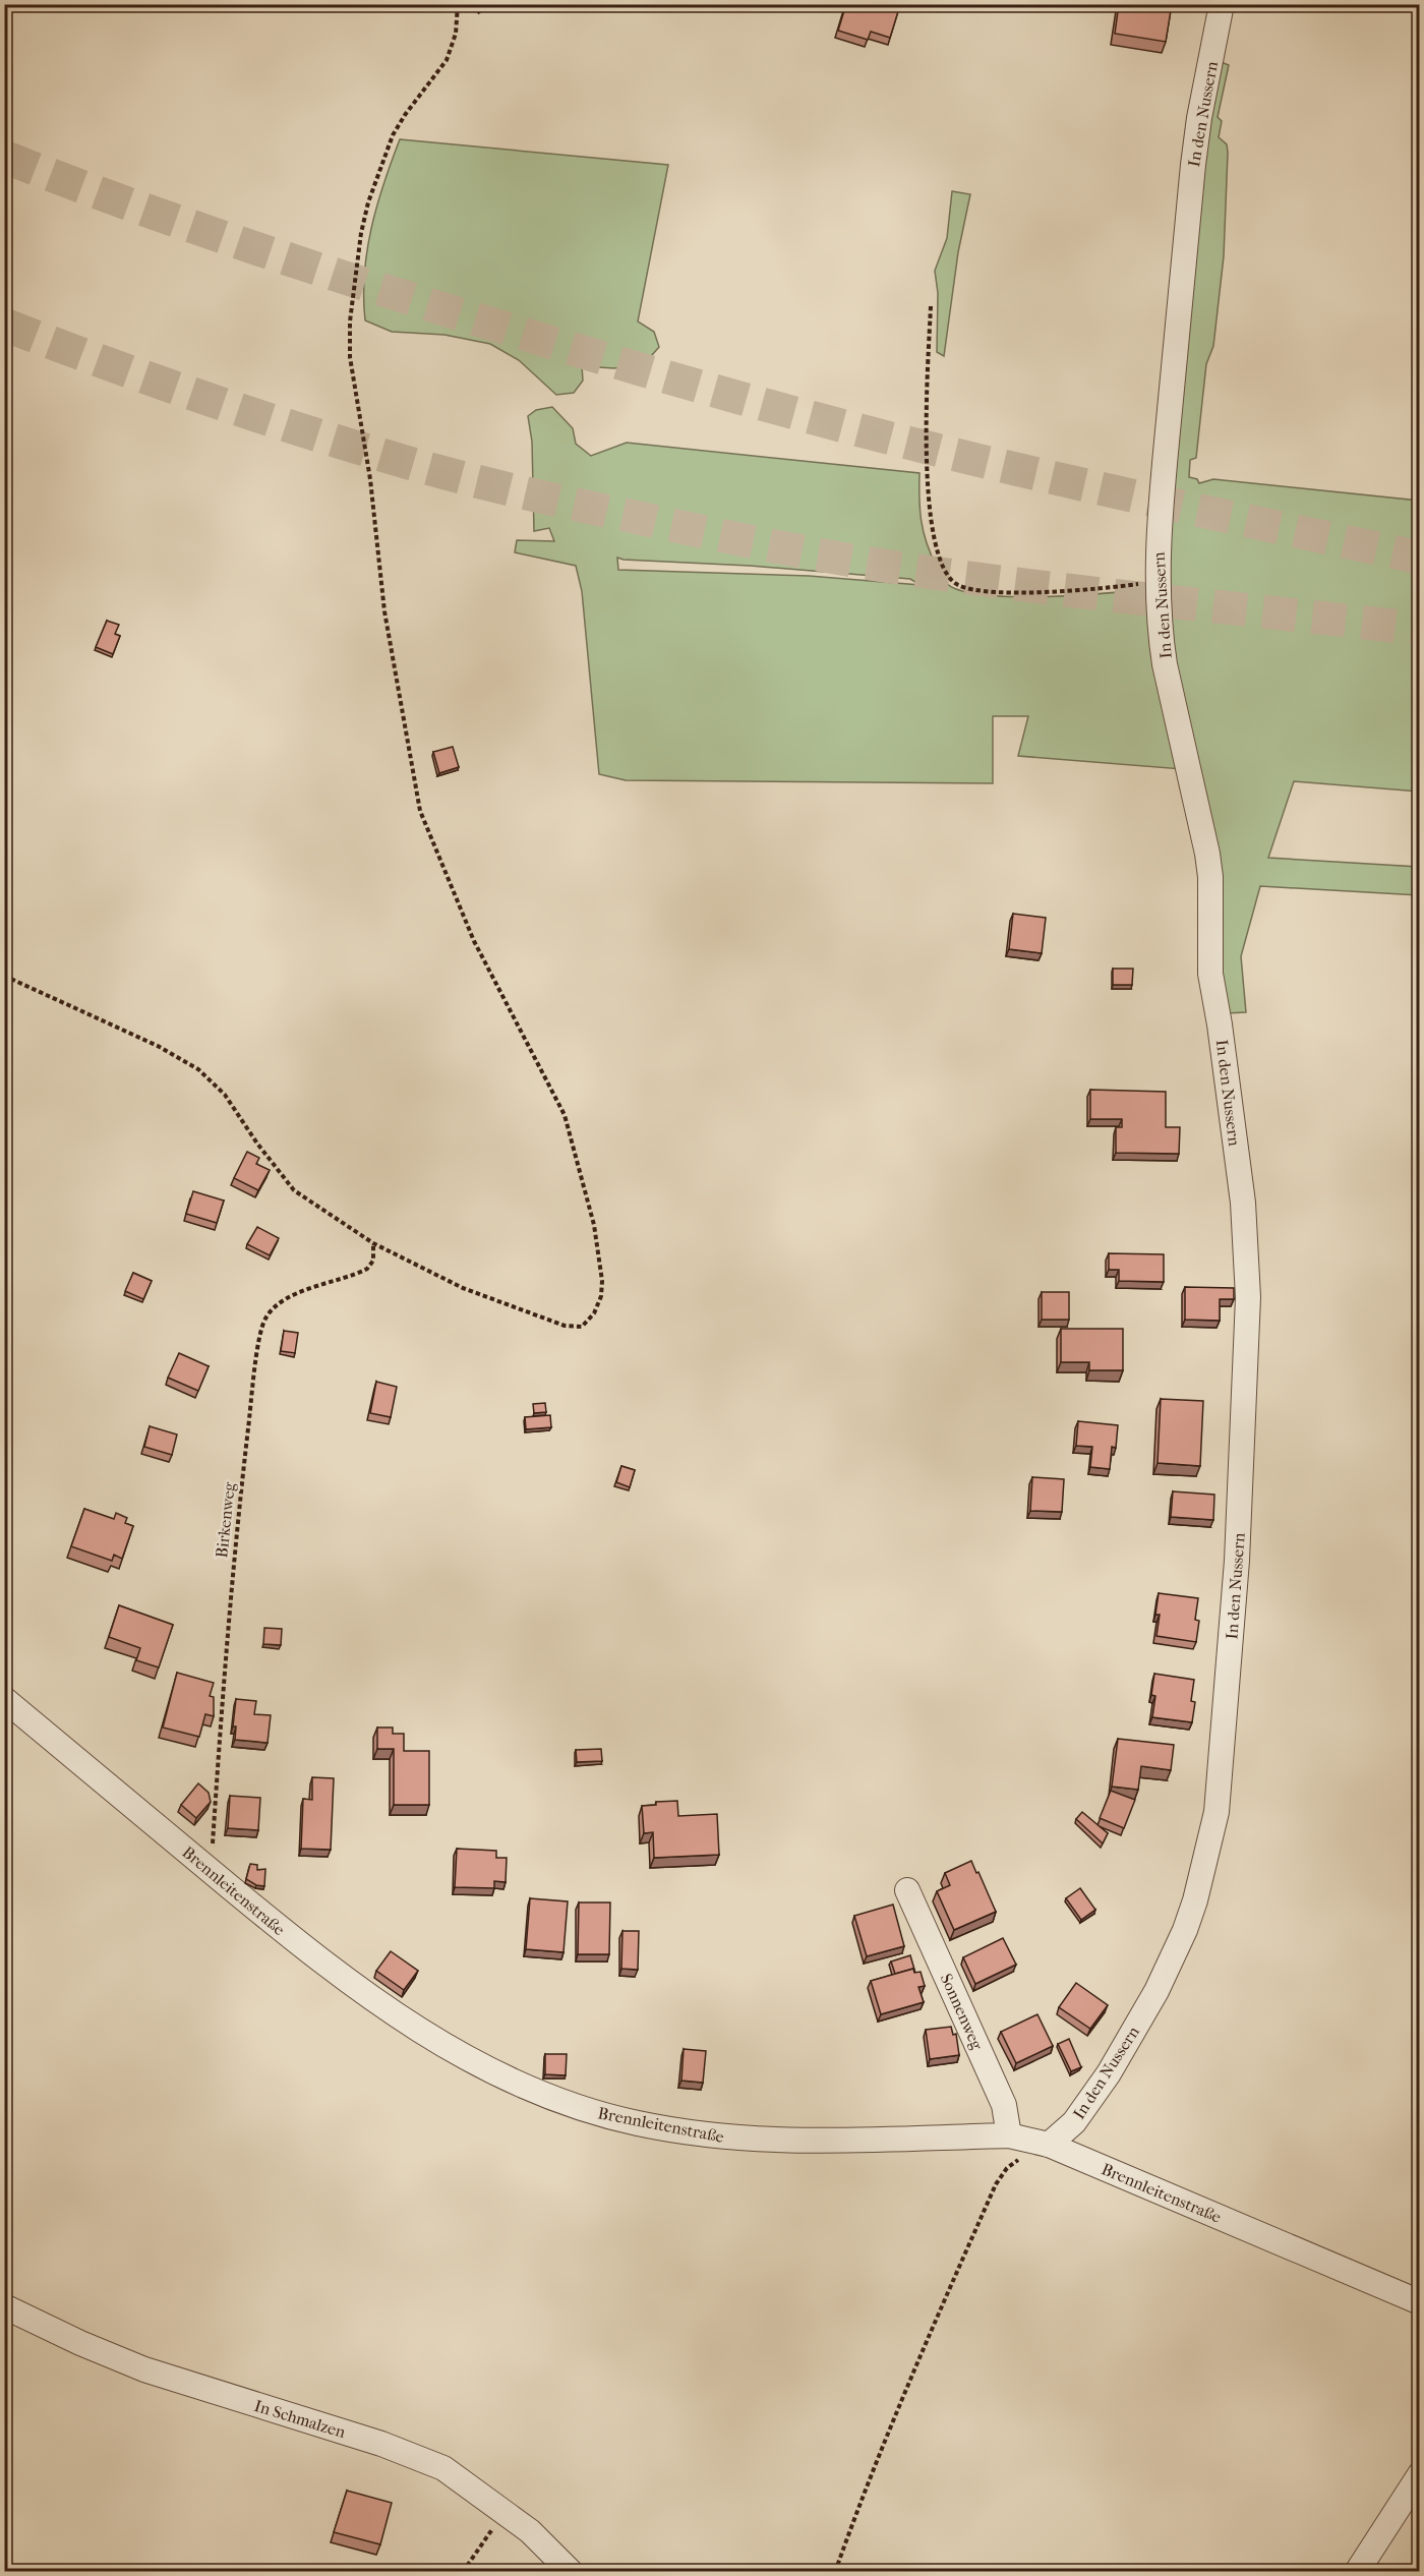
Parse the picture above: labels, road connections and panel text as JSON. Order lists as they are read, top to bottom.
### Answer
{
  "streets": {
    "street": [
      "In den Nussern",
      "Brennleitenstraße",
      "Sonnenweg",
      "In Schmalzen"
    ],
    "path": ["Birkenweg"]
  },
  "crossings": [
    ["In den Nussern", "Brennleitenstraße"],
    ["Birkenweg", "Brennleitenstraße"],
    ["Brennleitenstraße", "Sonnenweg"]
  ]
}
